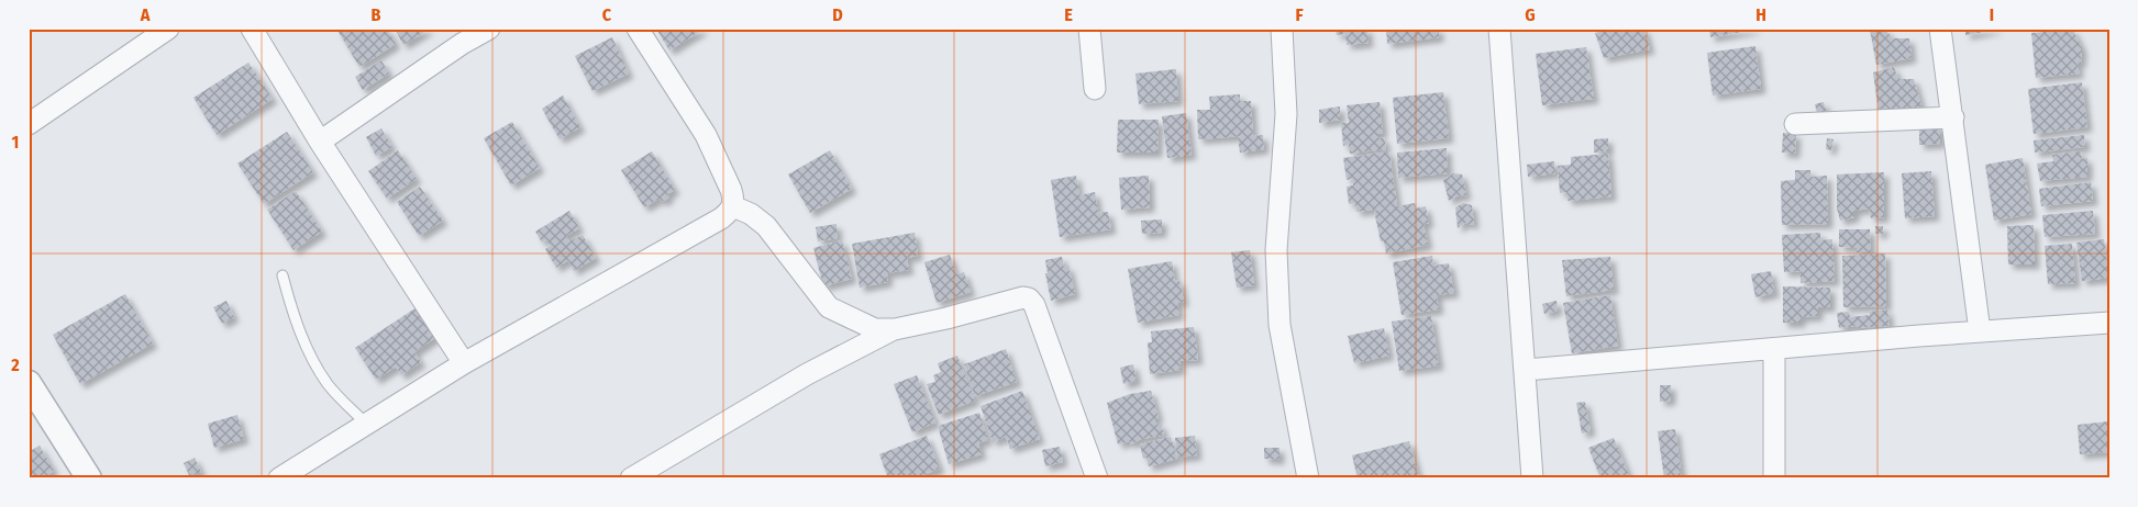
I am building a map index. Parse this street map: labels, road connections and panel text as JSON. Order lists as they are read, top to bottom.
{
  "grid": {
    "columns": [
      "A",
      "B",
      "C",
      "D",
      "E",
      "F",
      "G",
      "H",
      "I"
    ],
    "rows": ["1", "2"]
  }
}
